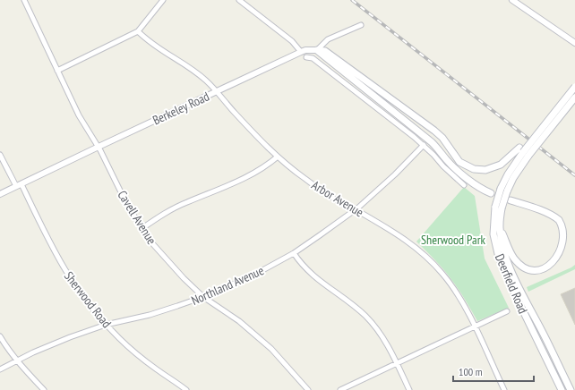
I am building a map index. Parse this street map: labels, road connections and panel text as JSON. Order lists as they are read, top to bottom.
{
  "streets": {
    "main road": ["Deerfield Road"],
    "street": [
      "Berkeley Road",
      "Arbor Avenue",
      "Cavell Avenue",
      "Northland Avenue",
      "Sherwood Road"
    ]
  },
  "crossings": [
    ["Berkeley Road", "Arbor Avenue"],
    ["Berkeley Road", "Cavell Avenue"],
    ["Berkeley Road", "Sherwood Road"],
    ["Arbor Avenue", "Northland Avenue"],
    ["Cavell Avenue", "Northland Avenue"],
    ["Northland Avenue", "Sherwood Road"]
  ],
  "parks": ["Sherwood Park"],
  "scale_bar": "100 m"
}
